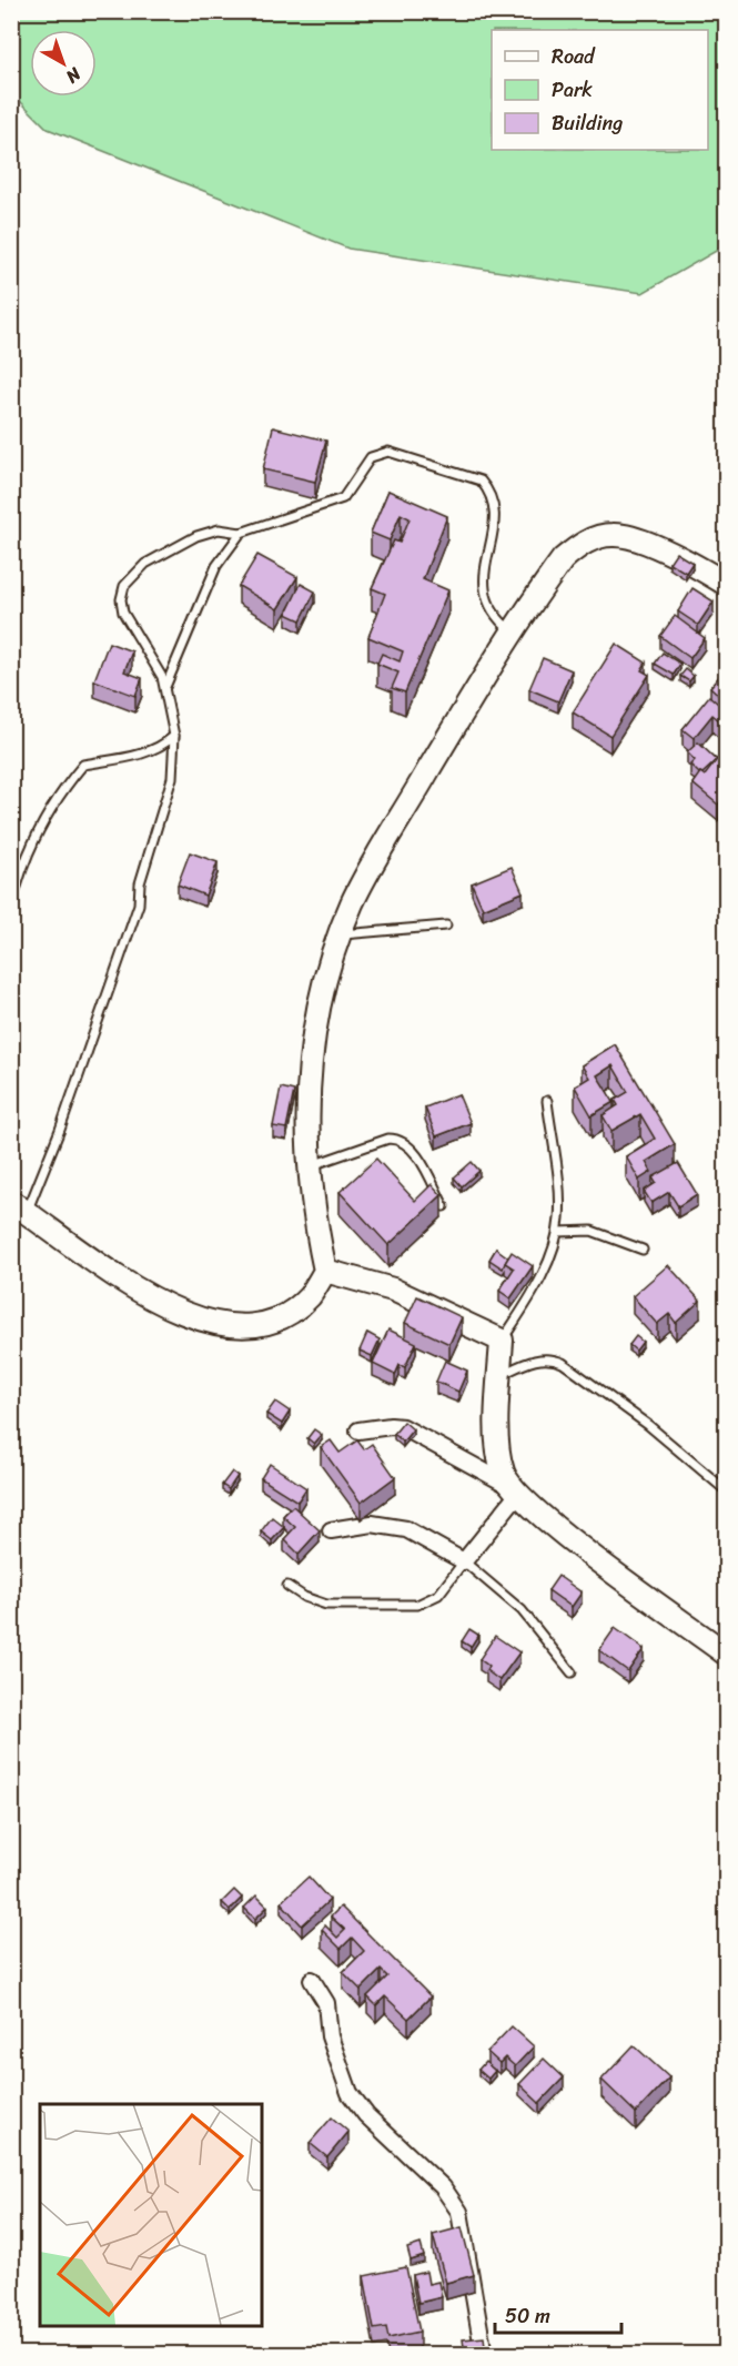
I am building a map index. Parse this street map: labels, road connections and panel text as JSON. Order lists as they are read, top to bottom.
{
  "legend": ["Road", "Park", "Building"],
  "scale_bar": "50 m",
  "north": "bottom right"
}
